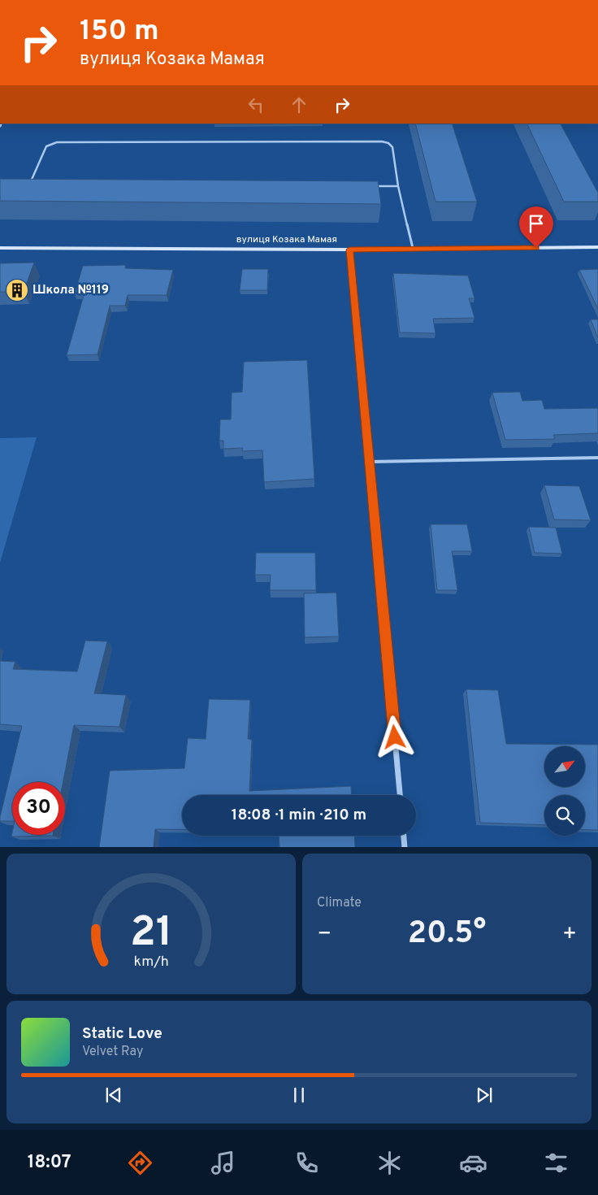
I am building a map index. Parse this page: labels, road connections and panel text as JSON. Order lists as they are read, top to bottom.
{
  "streets": {
    "street": ["вулиця Козака Мамая"]
  },
  "places": {
    "building": ["Школа №119"]
  },
  "north": "top right",
  "page": {
    "turn": ["150 m", "вулиця Козака Мамая"],
    "limit": "30",
    "trip": "18:08 · 1 min · 210 m",
    "tile": "Climate",
    "heat": ["−", "20.5°", "+"],
    "song": ["Static Love", "Velvet Ray"],
    "tabs": "18:07",
    "gauge": ["21", "km/h"]
  }
}
